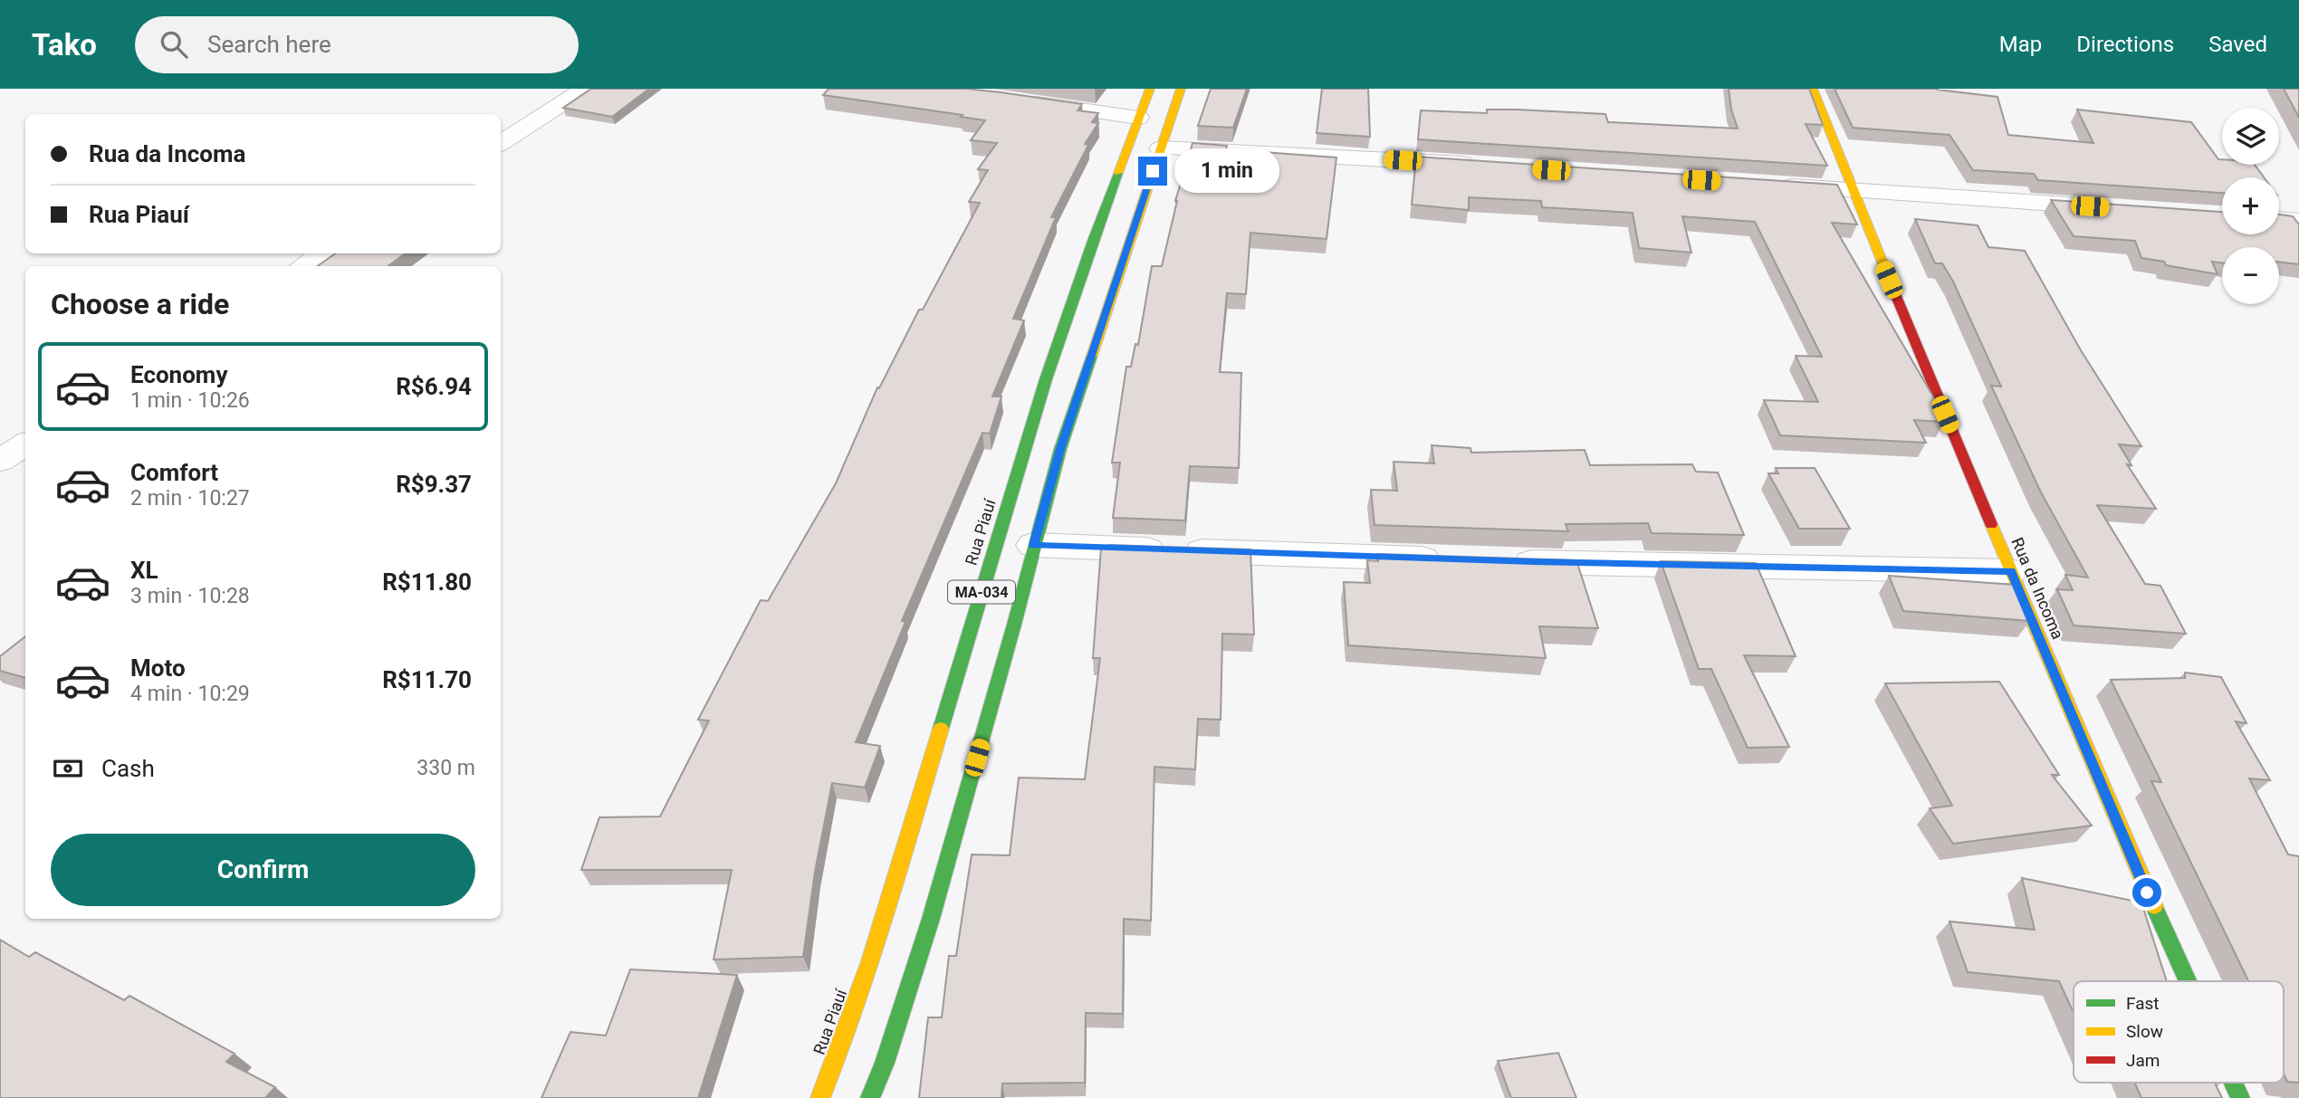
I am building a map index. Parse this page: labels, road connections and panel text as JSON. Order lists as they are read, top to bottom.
{
  "streets": {
    "main road": ["Rua Piauí", "Rua da Incoma", "MA-034"]
  },
  "legend": ["Fast", "Slow", "Jam"],
  "page": {
    "header": "Tako",
    "search": "Search here",
    "nav": ["Map", "Directions", "Saved"],
    "map_buttons": ["+", "−"],
    "banner": ["Rua da Incoma", "Rua Piauí"],
    "bubble": "1 min",
    "heading": "Choose a ride",
    "list": [
      {
        "name": "Economy",
        "note": "1 min · 10:26",
        "value": "R$6.94"
      },
      {
        "name": "Comfort",
        "note": "2 min · 10:27",
        "value": "R$9.37"
      },
      {
        "name": "XL",
        "note": "3 min · 10:28",
        "value": "R$11.80"
      },
      {
        "name": "Moto",
        "note": "4 min · 10:29",
        "value": "R$11.70"
      }
    ],
    "pay": ["Cash", "330 m"],
    "buttons": "Confirm"
  }
}
